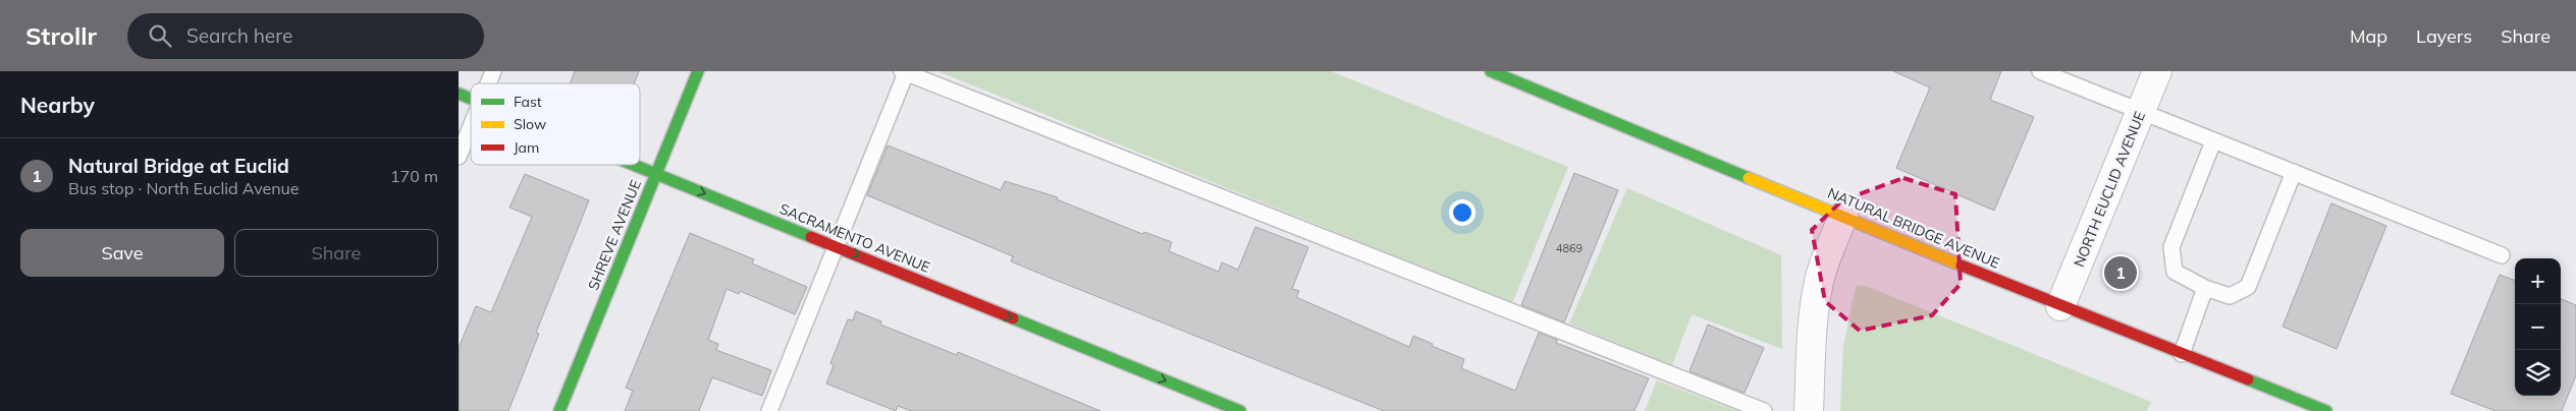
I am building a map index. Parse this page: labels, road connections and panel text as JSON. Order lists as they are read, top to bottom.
{
  "streets": {
    "street": [
      "NORTH EUCLID AVENUE",
      "NATURAL BRIDGE AVENUE",
      "SHREVE AVENUE",
      "SACRAMENTO AVENUE"
    ]
  },
  "crossings": [
    ["NORTH EUCLID AVENUE", "NATURAL BRIDGE AVENUE"],
    ["SHREVE AVENUE", "SACRAMENTO AVENUE"]
  ],
  "one_way": ["SACRAMENTO AVENUE"],
  "house_numbers": ["4869"],
  "legend": ["Fast", "Slow", "Jam"],
  "page": {
    "header": "Strollr",
    "search": "Search here",
    "nav": ["Map", "Layers", "Share"],
    "heading": "Nearby",
    "list": [
      {
        "mark": "1",
        "name": "Natural Bridge at Euclid",
        "note": "Bus stop · North Euclid Avenue",
        "value": "170 m"
      }
    ],
    "buttons": ["Save", "Share"],
    "pins": "1",
    "map_buttons": ["+", "−"]
  }
}
